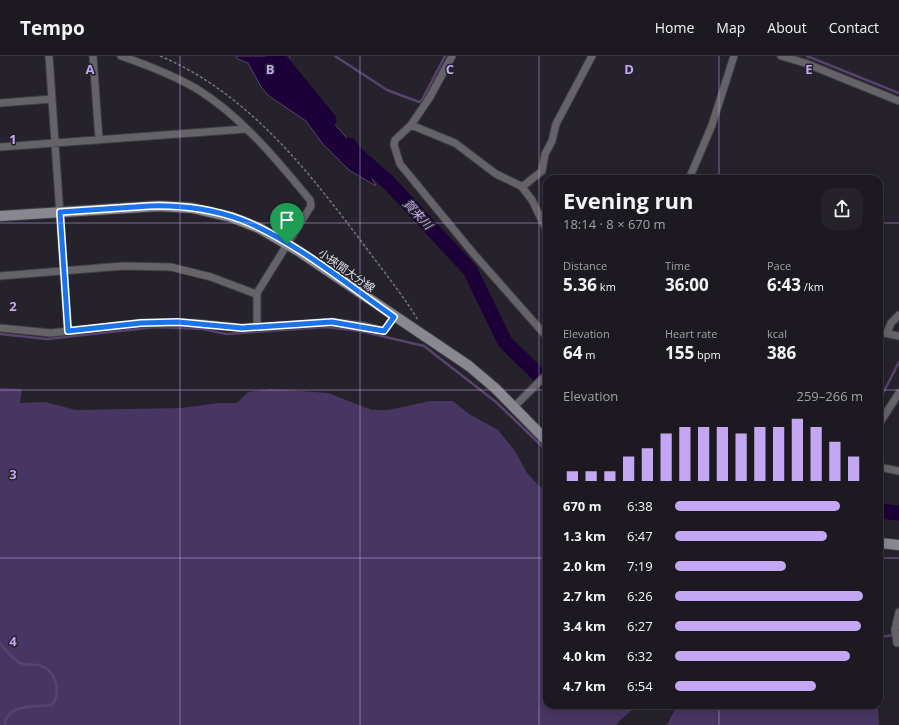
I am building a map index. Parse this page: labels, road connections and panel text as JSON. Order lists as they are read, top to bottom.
{
  "streets": {
    "main road": ["小挾間大分線"]
  },
  "water": ["賀来川"],
  "page": {
    "header": "Tempo",
    "nav": [
      "Home",
      "Map",
      "About",
      "Contact"
    ],
    "heading": ["Evening run", "18:14 · 8 × 670 m"],
    "stats": [
      ["Distance", "5.36 km"],
      ["Time", "36:00"],
      ["Pace", "6:43 /km"],
      ["Elevation", "64 m"],
      ["Heart rate", "155 bpm"],
      ["kcal", "386"]
    ],
    "chart": ["Elevation", "259–266 m"],
    "list": [
      {
        "name": "670 m",
        "note": "6:38"
      },
      {
        "name": "1.3 km",
        "note": "6:47"
      },
      {
        "name": "2.0 km",
        "note": "7:19"
      },
      {
        "name": "2.7 km",
        "note": "6:26"
      },
      {
        "name": "3.4 km",
        "note": "6:27"
      },
      {
        "name": "4.0 km",
        "note": "6:32"
      },
      {
        "name": "4.7 km",
        "note": "6:54"
      }
    ]
  },
  "grid": {
    "columns": [
      "A",
      "B",
      "C",
      "D",
      "E"
    ],
    "rows": [
      "1",
      "2",
      "3",
      "4"
    ]
  }
}
